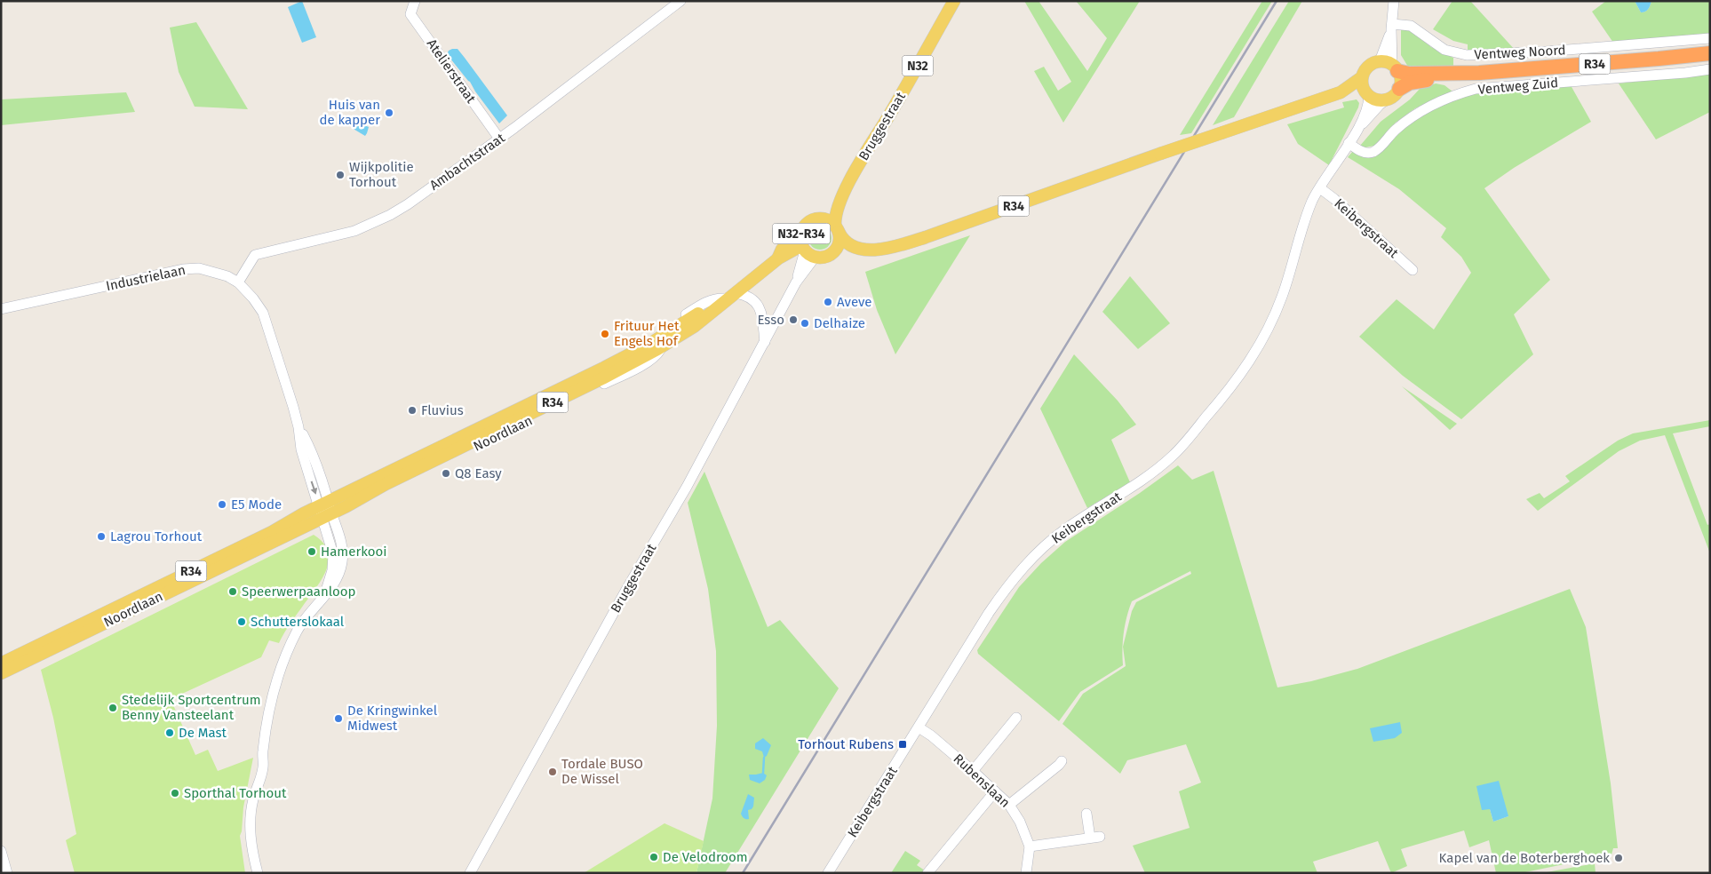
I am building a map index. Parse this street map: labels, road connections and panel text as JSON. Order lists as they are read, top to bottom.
{
  "streets": {
    "highway": ["R34"],
    "main road": [
      "N32",
      "Bruggestraat",
      "N32-R34",
      "Noordlaan"
    ],
    "street": [
      "Ventweg Noord",
      "Atelierstraat",
      "Ventweg Zuid",
      "Ambachtstraat",
      "Keibergstraat",
      "Industrielaan",
      "Rubenslaan"
    ]
  },
  "crossings": [
    ["R34", "Bruggestraat"],
    ["R34", "Keibergstraat"],
    ["R34", "N32-R34"],
    ["R34", "Noordlaan"],
    ["Atelierstraat", "Ambachtstraat"],
    ["Ventweg Zuid", "Keibergstraat"],
    ["Bruggestraat", "N32-R34"],
    ["Bruggestraat", "Noordlaan"],
    ["Ambachtstraat", "Industrielaan"],
    ["Keibergstraat", "Rubenslaan"],
    ["N32-R34", "Noordlaan"],
    ["Industrielaan", "Noordlaan"]
  ],
  "places": {
    "other": [
      "Huis van de kapper",
      "Wijkpolitie Torhout",
      "Aveve",
      "Esso",
      "Delhaize",
      "Frituur Het Engels Hof",
      "Fluvius",
      "Q8 Easy",
      "E5 Mode",
      "Lagrou Torhout",
      "Hamerkooi",
      "Speerwerpaanloop",
      "Schutterslokaal",
      "Stedelijk Sportcentrum Benny Vansteelant",
      "De Kringwinkel Midwest",
      "De Mast",
      "Tordale BUSO De Wissel",
      "Sporthal Torhout",
      "De Velodroom",
      "Kapel van de Boterberghoek"
    ],
    "transit": ["Torhout Rubens"]
  }
}
